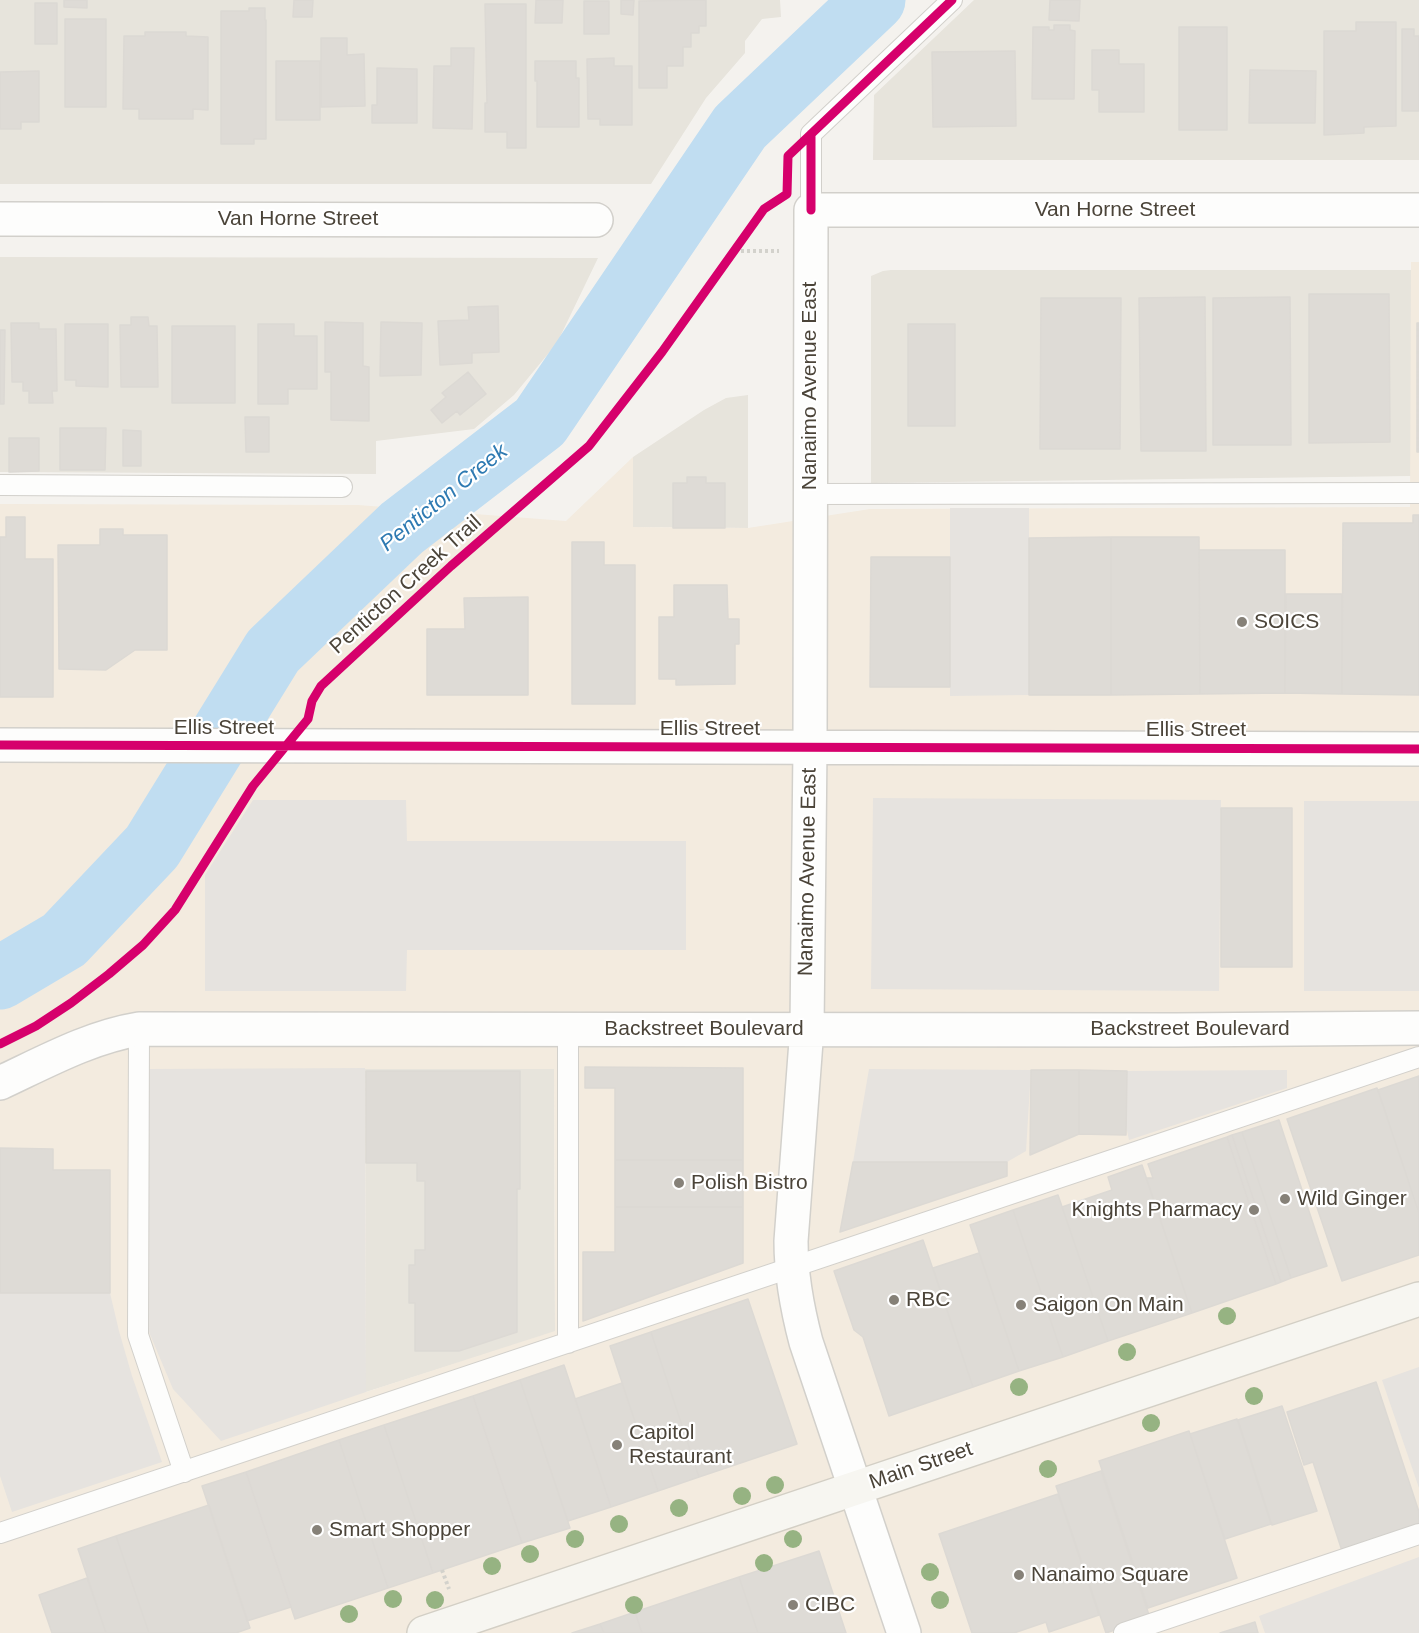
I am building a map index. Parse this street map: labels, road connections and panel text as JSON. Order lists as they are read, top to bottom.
{
  "streets": {
    "main road": ["Main Street"],
    "street": [
      "Van Horne Street",
      "Nanaimo Avenue East",
      "Ellis Street",
      "Backstreet Boulevard"
    ],
    "cycle path": ["Penticton Creek Trail"]
  },
  "crossings": [
    ["Van Horne Street", "Nanaimo Avenue East"],
    ["Nanaimo Avenue East", "Ellis Street"],
    ["Nanaimo Avenue East", "Backstreet Boulevard"],
    ["Nanaimo Avenue East", "Main Street"]
  ],
  "water": ["Penticton Creek"],
  "places": [
    "SOICS",
    "Polish Bistro",
    "Wild Ginger",
    "Knights Pharmacy",
    "RBC",
    "Saigon On Main",
    "Capitol Restaurant",
    "Smart Shopper",
    "Nanaimo Square",
    "CIBC"
  ]
}
